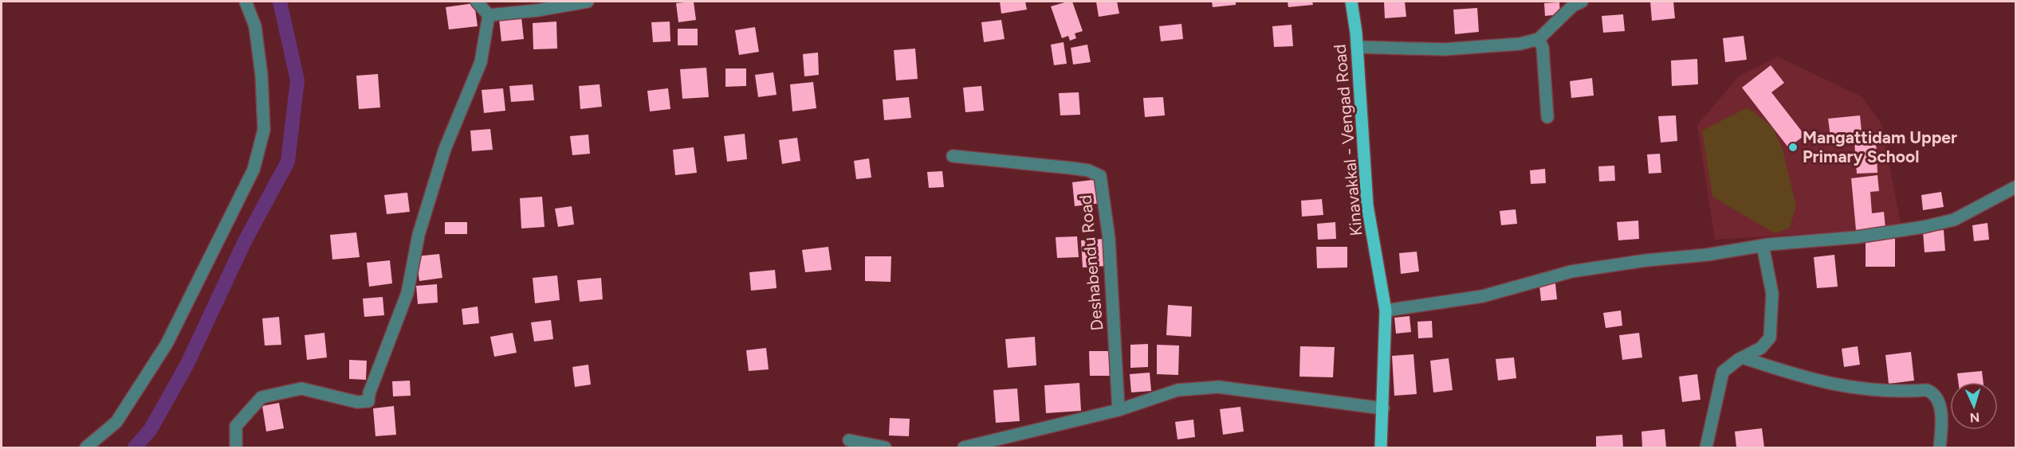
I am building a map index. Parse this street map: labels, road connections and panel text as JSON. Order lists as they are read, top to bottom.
{
  "streets": {
    "main road": ["Kinavakkal - Vengad Road"],
    "street": ["Deshabendu Road"]
  },
  "places": ["Mangattidam Upper Primary School"],
  "north": "bottom"
}
